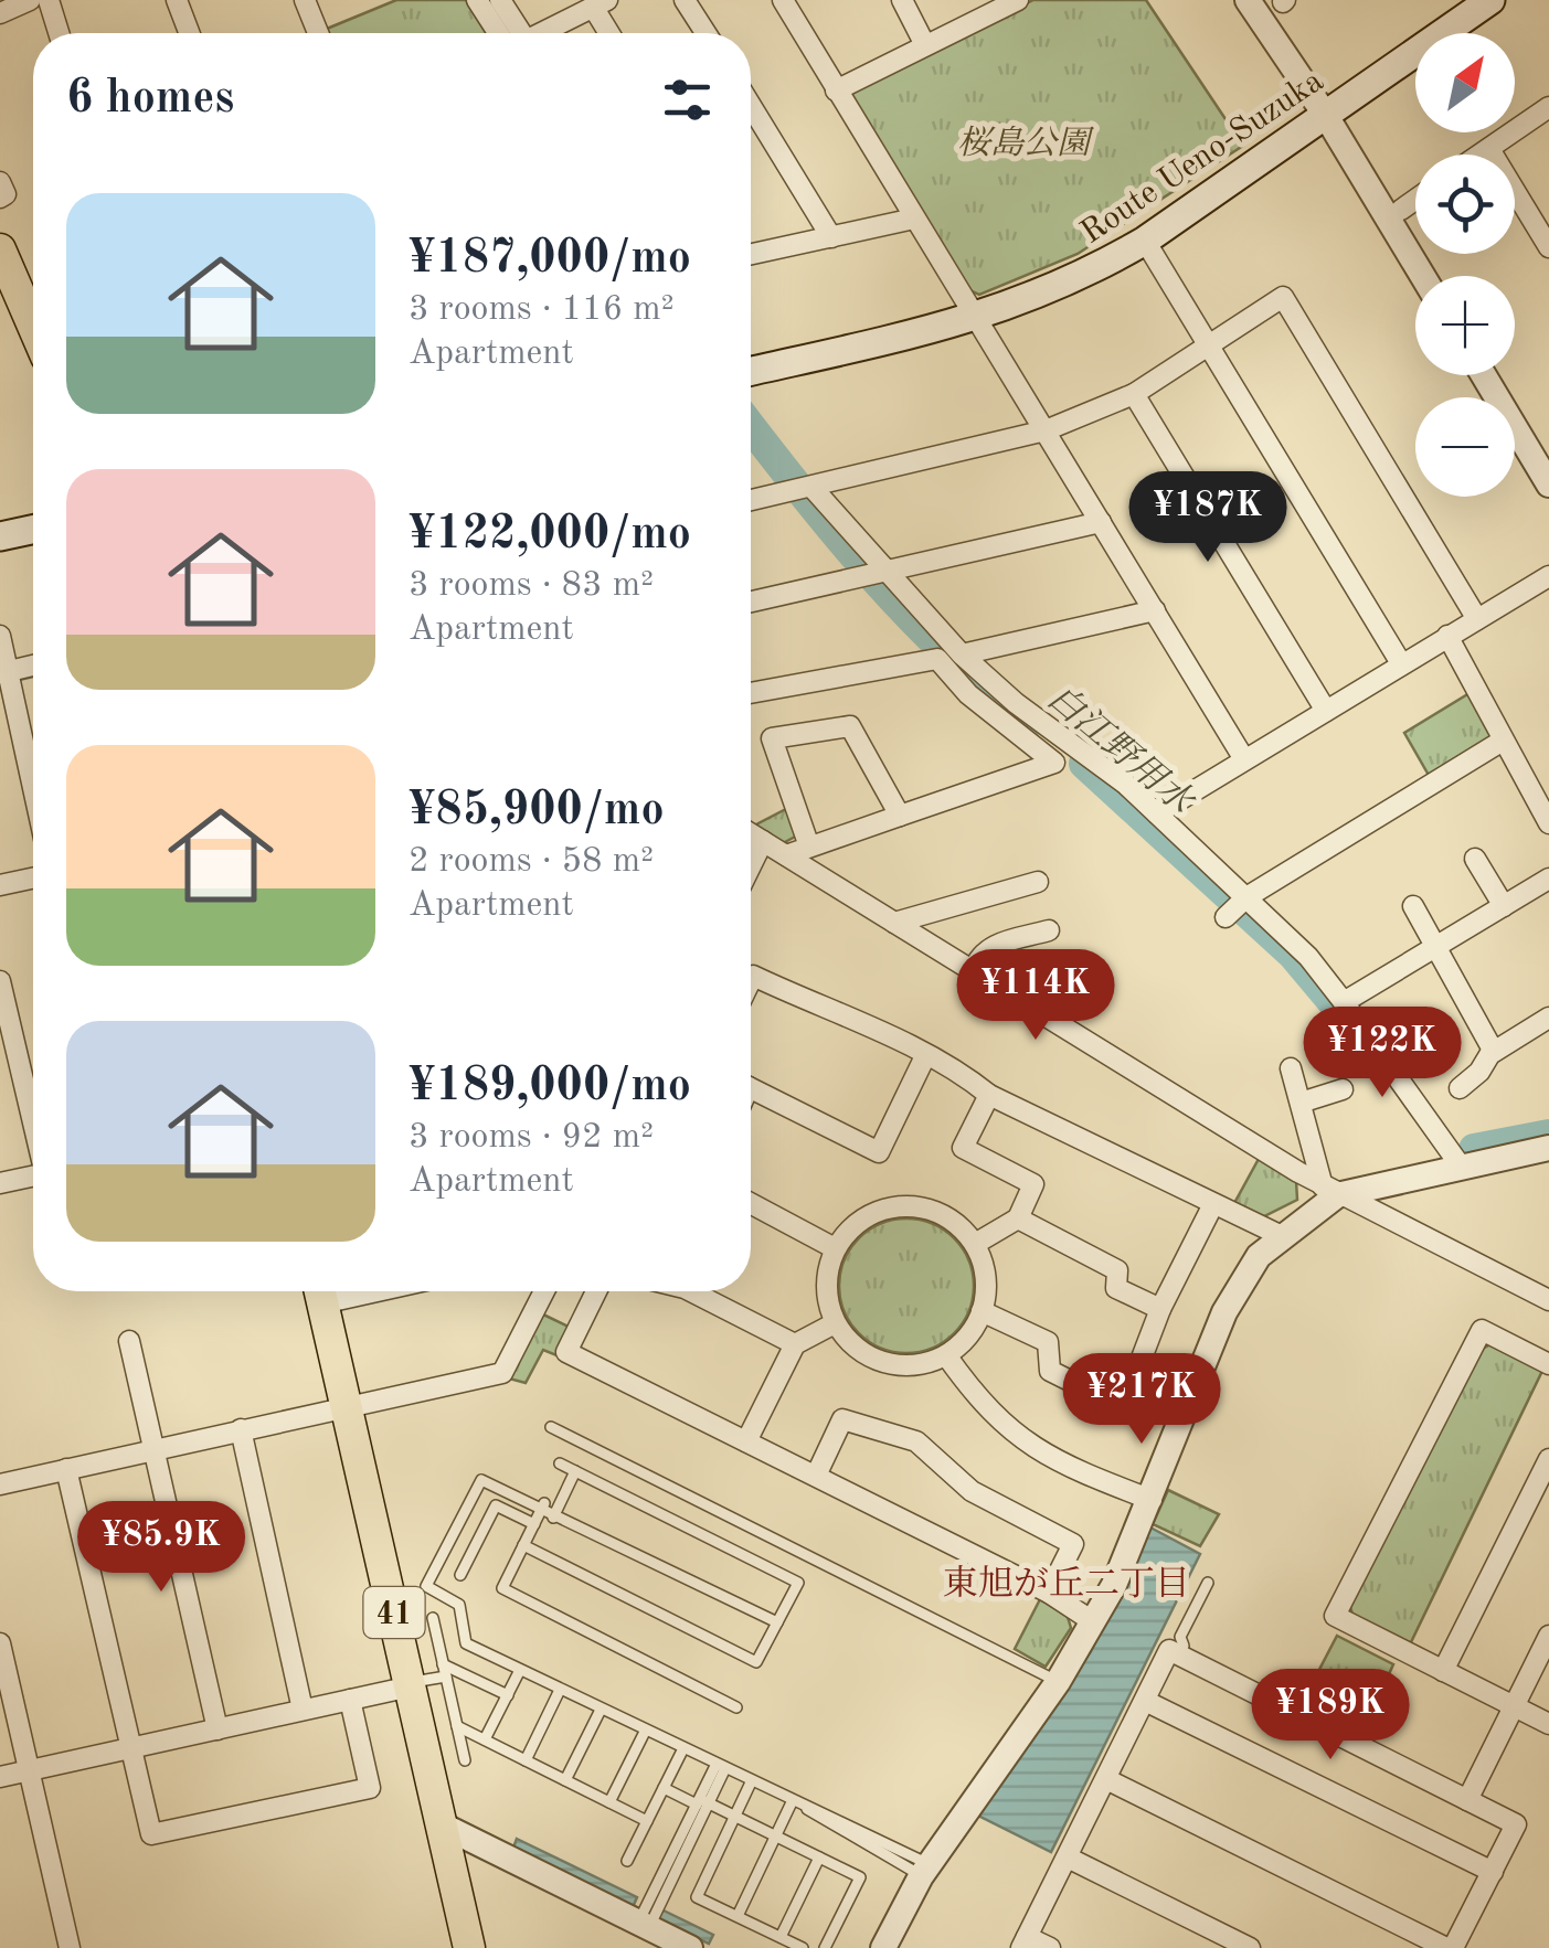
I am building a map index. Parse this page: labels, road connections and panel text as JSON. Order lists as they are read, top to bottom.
{
  "streets": {
    "main road": ["Route Ueno-Suzuka", "41"]
  },
  "districts": ["東旭が丘二丁目"],
  "water": ["白江野用水"],
  "parks": ["桜島公園"],
  "north": "top right",
  "page": {
    "map_buttons": ["+", "−"],
    "heading": "6 homes",
    "list": [
      {
        "name": "¥187,000/mo",
        "note": "3 rooms · 116 m² · Apartment"
      },
      {
        "name": "¥122,000/mo",
        "note": "3 rooms · 83 m² · Apartment"
      },
      {
        "name": "¥85,900/mo",
        "note": "2 rooms · 58 m² · Apartment"
      },
      {
        "name": "¥189,000/mo",
        "note": "3 rooms · 92 m² · Apartment"
      }
    ],
    "price": [
      "¥187K",
      "¥114K",
      "¥122K",
      "¥217K",
      "¥85.9K",
      "¥189K"
    ]
  }
}
